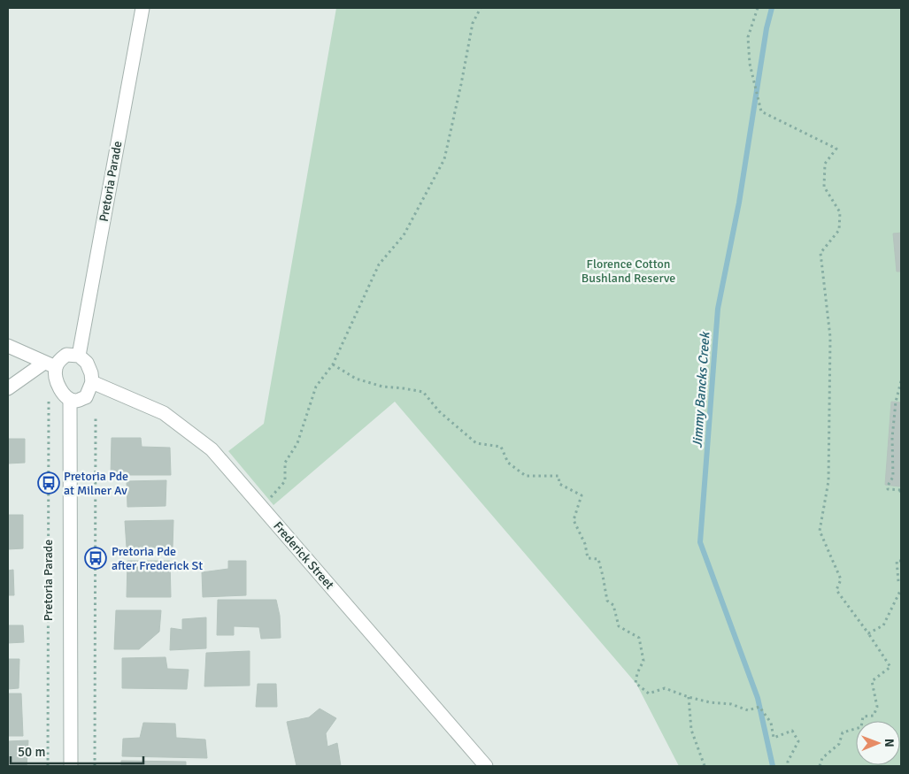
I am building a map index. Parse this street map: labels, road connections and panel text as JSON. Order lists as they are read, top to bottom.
{
  "streets": {
    "street": ["Pretoria Parade", "Frederick Street"]
  },
  "crossings": [
    ["Pretoria Parade", "Frederick Street"]
  ],
  "water": ["Jimmy Bancks Creek"],
  "parks": ["Florence Cotton Bushland Reserve"],
  "places": {
    "bus stop": ["Pretoria Pde at Milner Av", "Pretoria Pde after Frederick St"]
  },
  "scale_bar": "50 m",
  "north": "right"
}
